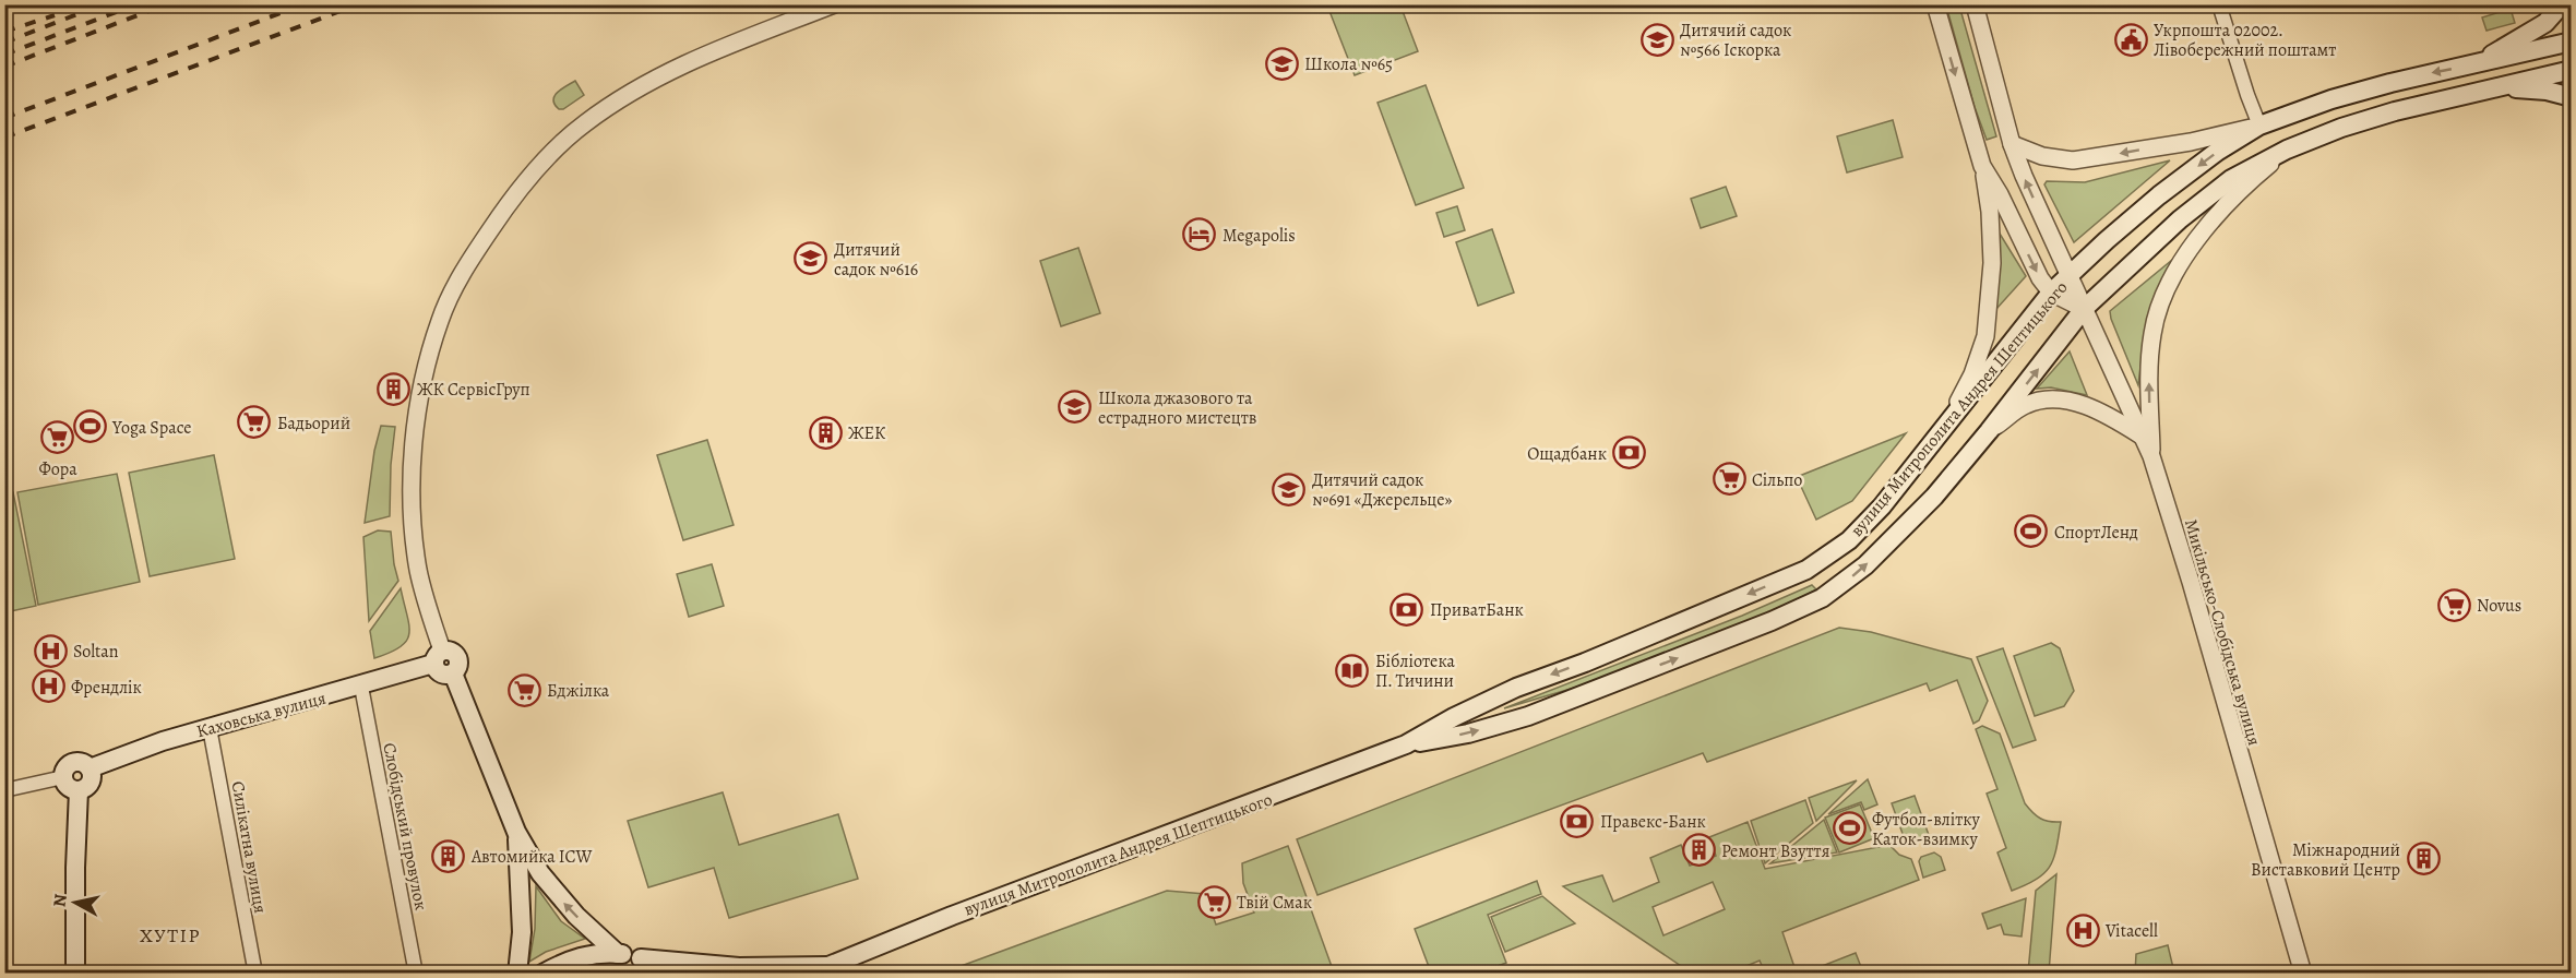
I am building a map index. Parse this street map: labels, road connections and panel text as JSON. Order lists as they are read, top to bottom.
{
  "streets": {
    "main road": ["вулиця Митрополита Андрея Шептицького", "Каховська вулиця"],
    "street": ["Микільсько-Слобідська вулиця", "Слобідський провулок", "Силікатна вулиця"]
  },
  "crossings": [
    ["вулиця Митрополита Андрея Шептицького", "Микільсько-Слобідська вулиця"],
    ["Каховська вулиця", "Слобідський провулок"],
    ["Каховська вулиця", "Силікатна вулиця"]
  ],
  "districts": ["ХУТІР"],
  "places": {
    "school or university": [
      "Дитячий садок №566 Іскорка",
      "Школа №65",
      "Дитячий садок №616",
      "Школа джазового та естрадного мистецтв",
      "Дитячий садок №691 «Джерельце»"
    ],
    "public building": ["Укрпошта 02002. Лівобережний поштамт"],
    "hotel": ["Megapolis"],
    "building": [
      "ЖК СервісГруп",
      "ЖЕК",
      "Ремонт Взуття",
      "Автомийка ICW",
      "Міжнародний Виставковий Центр"
    ],
    "supermarket": [
      "Бадьорий",
      "Фора",
      "Сільпо",
      "Novus",
      "Бджілка",
      "Твій Смак"
    ],
    "sports": ["Yoga Space", "СпортЛенд", "Футбол-влітку Каток-взимку"],
    "bank": ["Ощадбанк", "ПриватБанк", "Правекс-Банк"],
    "hospital": ["Soltan", "Френдлік", "Vitacell"],
    "library": ["Бібліотека П. Тичини"]
  },
  "north": "left"
}
